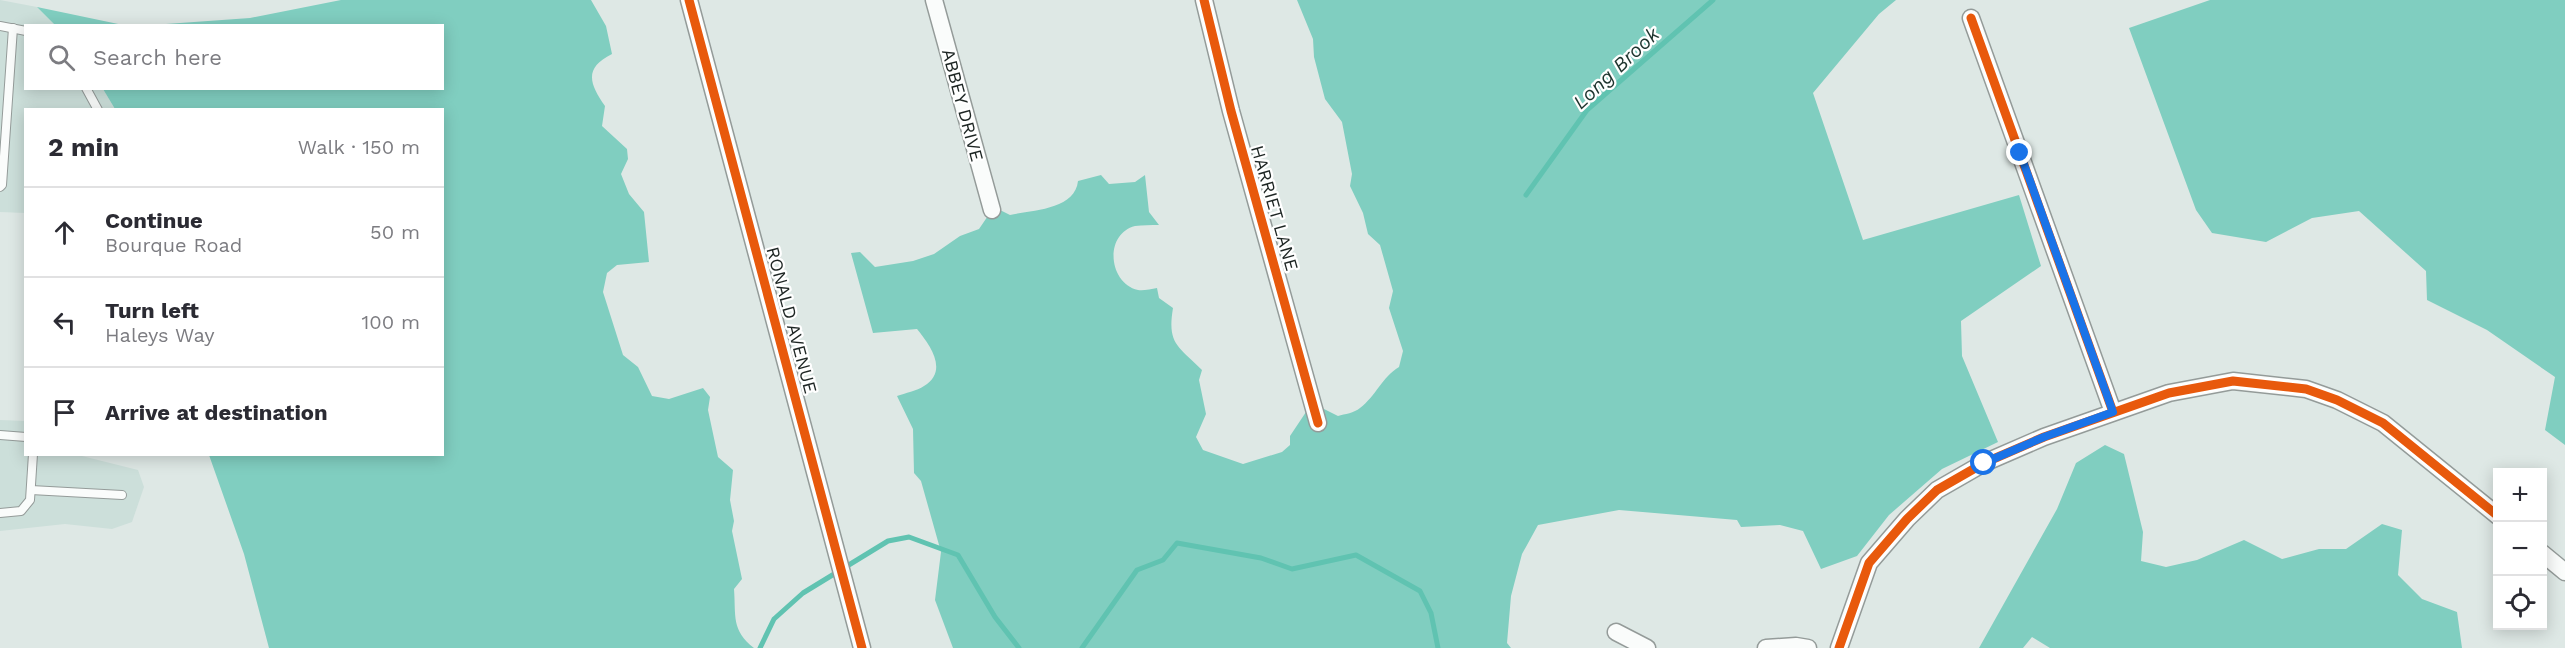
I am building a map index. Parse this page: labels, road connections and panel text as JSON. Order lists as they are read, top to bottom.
{
  "streets": {
    "street": ["ABBEY DRIVE", "HARRIET LANE", "RONALD AVENUE"]
  },
  "water": ["Long Brook"],
  "page": {
    "search": "Search here",
    "heading": ["2 min", "Walk · 150 m"],
    "list": [
      ["Continue", "Bourque Road", "50 m"],
      ["Turn left", "Haleys Way", "100 m"],
      "Arrive at destination"
    ],
    "map_buttons": ["+", "−"]
  }
}
